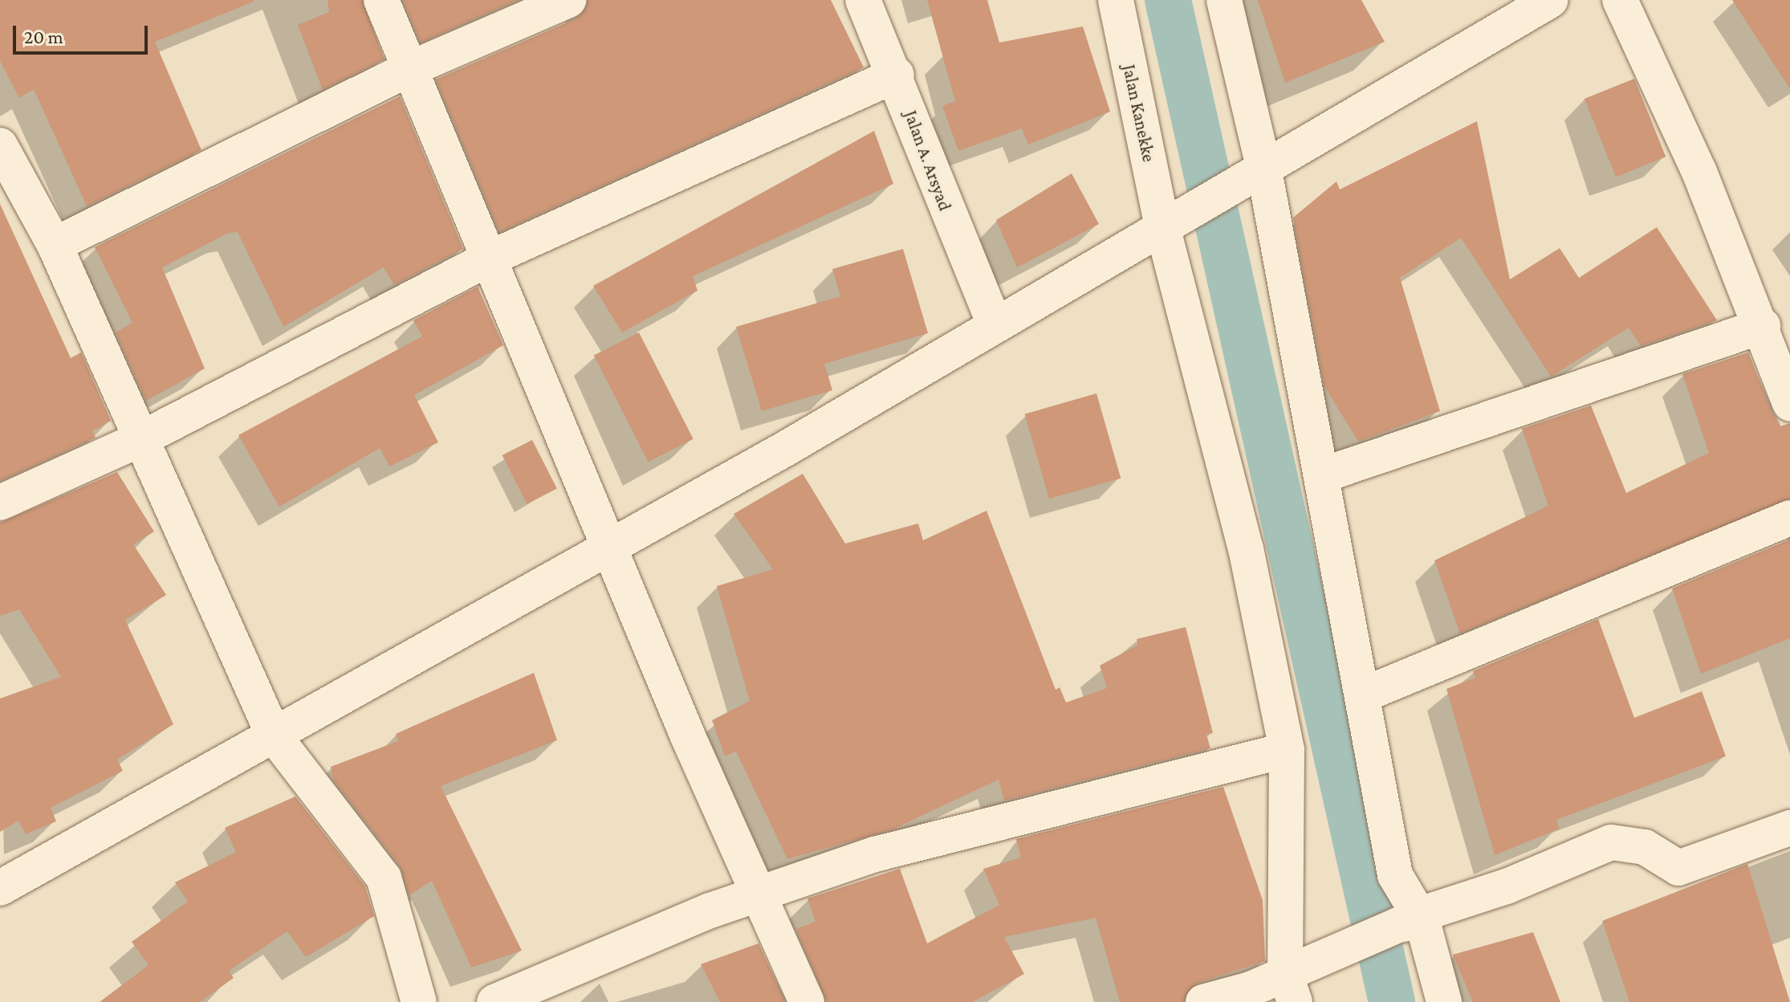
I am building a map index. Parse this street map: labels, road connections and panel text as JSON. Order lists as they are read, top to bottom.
{
  "streets": {
    "street": ["Jalan Kanekke", "Jalan A. Arsyad"]
  },
  "scale_bar": "20 m"
}
